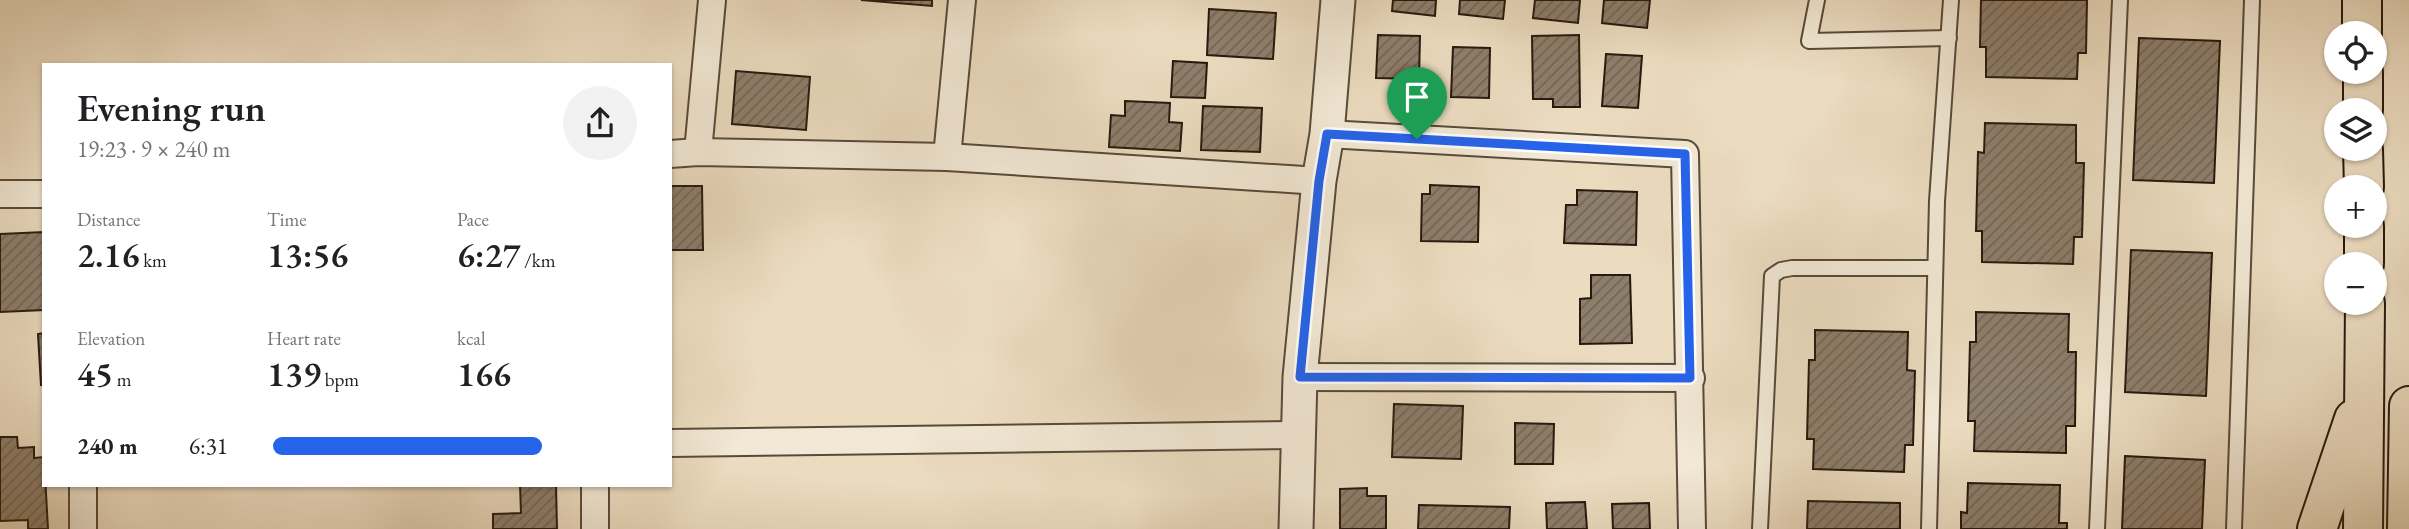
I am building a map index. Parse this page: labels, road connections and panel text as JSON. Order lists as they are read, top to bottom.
{
  "page": {
    "map_buttons": ["+", "−"],
    "heading": ["Evening run", "19:23 · 9 × 240 m"],
    "stats": [
      ["Distance", "2.16 km"],
      ["Time", "13:56"],
      ["Pace", "6:27 /km"],
      ["Elevation", "45 m"],
      ["Heart rate", "139 bpm"],
      ["kcal", "166"]
    ],
    "list": [
      {
        "name": "240 m",
        "note": "6:31"
      }
    ]
  }
}
